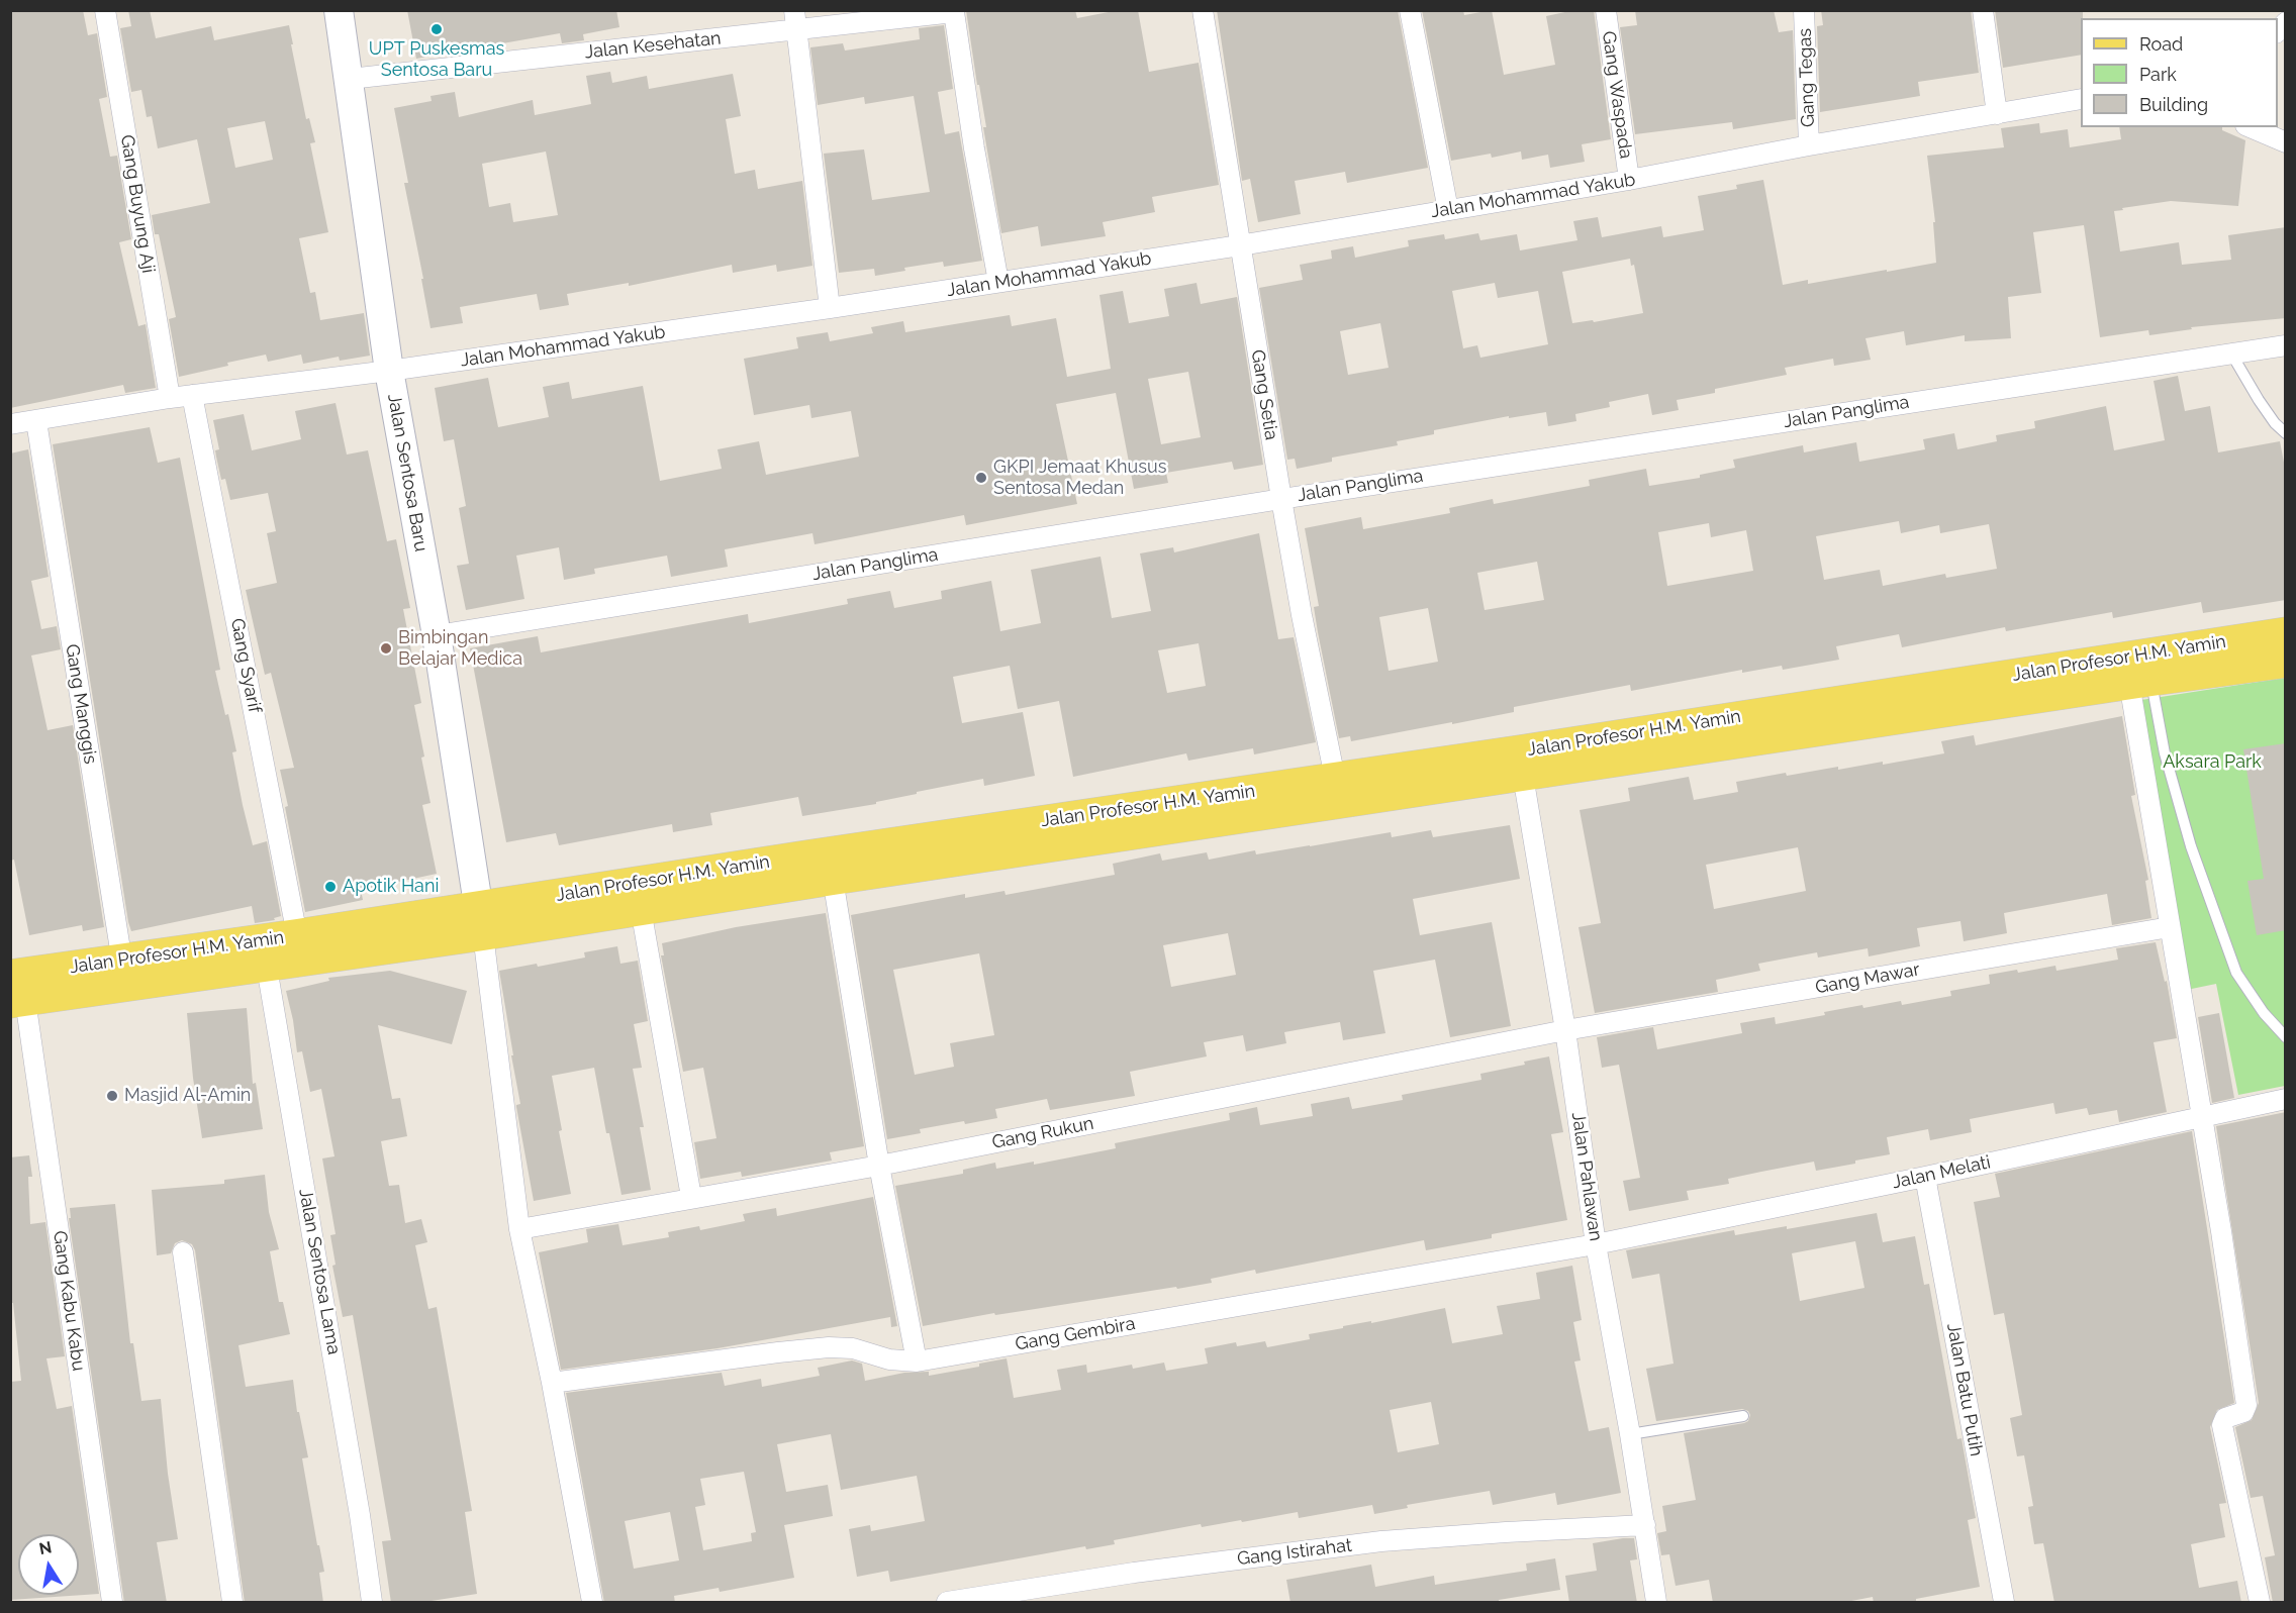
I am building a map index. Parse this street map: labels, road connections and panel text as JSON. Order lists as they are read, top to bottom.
{
  "streets": {
    "main road": ["Jalan Profesor H.M. Yamin"],
    "street": [
      "Jalan Kesehatan",
      "Gang Tegas",
      "Gang Waspada",
      "Jalan Mohammad Yakub",
      "Gang Buyung Aji",
      "Gang Setia",
      "Jalan Panglima",
      "Jalan Sentosa Baru",
      "Gang Syarif",
      "Gang Manggis",
      "Gang Mawar",
      "Gang Rukun",
      "Jalan Melati",
      "Jalan Pahlawan",
      "Jalan Sentosa Lama",
      "Gang Kabu Kabu",
      "Gang Gembira",
      "Jalan Batu Putih",
      "Gang Istirahat"
    ]
  },
  "crossings": [
    ["Jalan Kesehatan", "Jalan Sentosa Baru"],
    ["Gang Tegas", "Jalan Mohammad Yakub"],
    ["Gang Waspada", "Jalan Mohammad Yakub"],
    ["Jalan Mohammad Yakub", "Gang Buyung Aji"],
    ["Jalan Mohammad Yakub", "Gang Setia"],
    ["Jalan Mohammad Yakub", "Jalan Sentosa Baru"],
    ["Jalan Mohammad Yakub", "Gang Syarif"],
    ["Jalan Mohammad Yakub", "Gang Manggis"],
    ["Gang Setia", "Jalan Panglima"],
    ["Gang Setia", "Jalan Profesor H.M. Yamin"],
    ["Jalan Panglima", "Jalan Sentosa Baru"],
    ["Jalan Sentosa Baru", "Jalan Profesor H.M. Yamin"],
    ["Jalan Profesor H.M. Yamin", "Gang Syarif"],
    ["Jalan Profesor H.M. Yamin", "Gang Manggis"],
    ["Jalan Profesor H.M. Yamin", "Jalan Pahlawan"],
    ["Jalan Profesor H.M. Yamin", "Jalan Sentosa Lama"],
    ["Jalan Profesor H.M. Yamin", "Gang Kabu Kabu"],
    ["Gang Mawar", "Gang Rukun"],
    ["Gang Mawar", "Jalan Pahlawan"],
    ["Gang Rukun", "Jalan Pahlawan"],
    ["Jalan Melati", "Jalan Pahlawan"],
    ["Jalan Melati", "Gang Gembira"],
    ["Jalan Melati", "Jalan Batu Putih"],
    ["Jalan Pahlawan", "Gang Gembira"],
    ["Jalan Pahlawan", "Gang Istirahat"]
  ],
  "parks": ["Aksara Park"],
  "places": [
    "UPT Puskesmas Sentosa Baru",
    "GKPI Jemaat Khusus Sentosa Medan",
    "Bimbingan Belajar Medica",
    "Apotik Hani",
    "Masjid Al-Amin"
  ],
  "legend": ["Road", "Park", "Building"],
  "north": "top"
}
